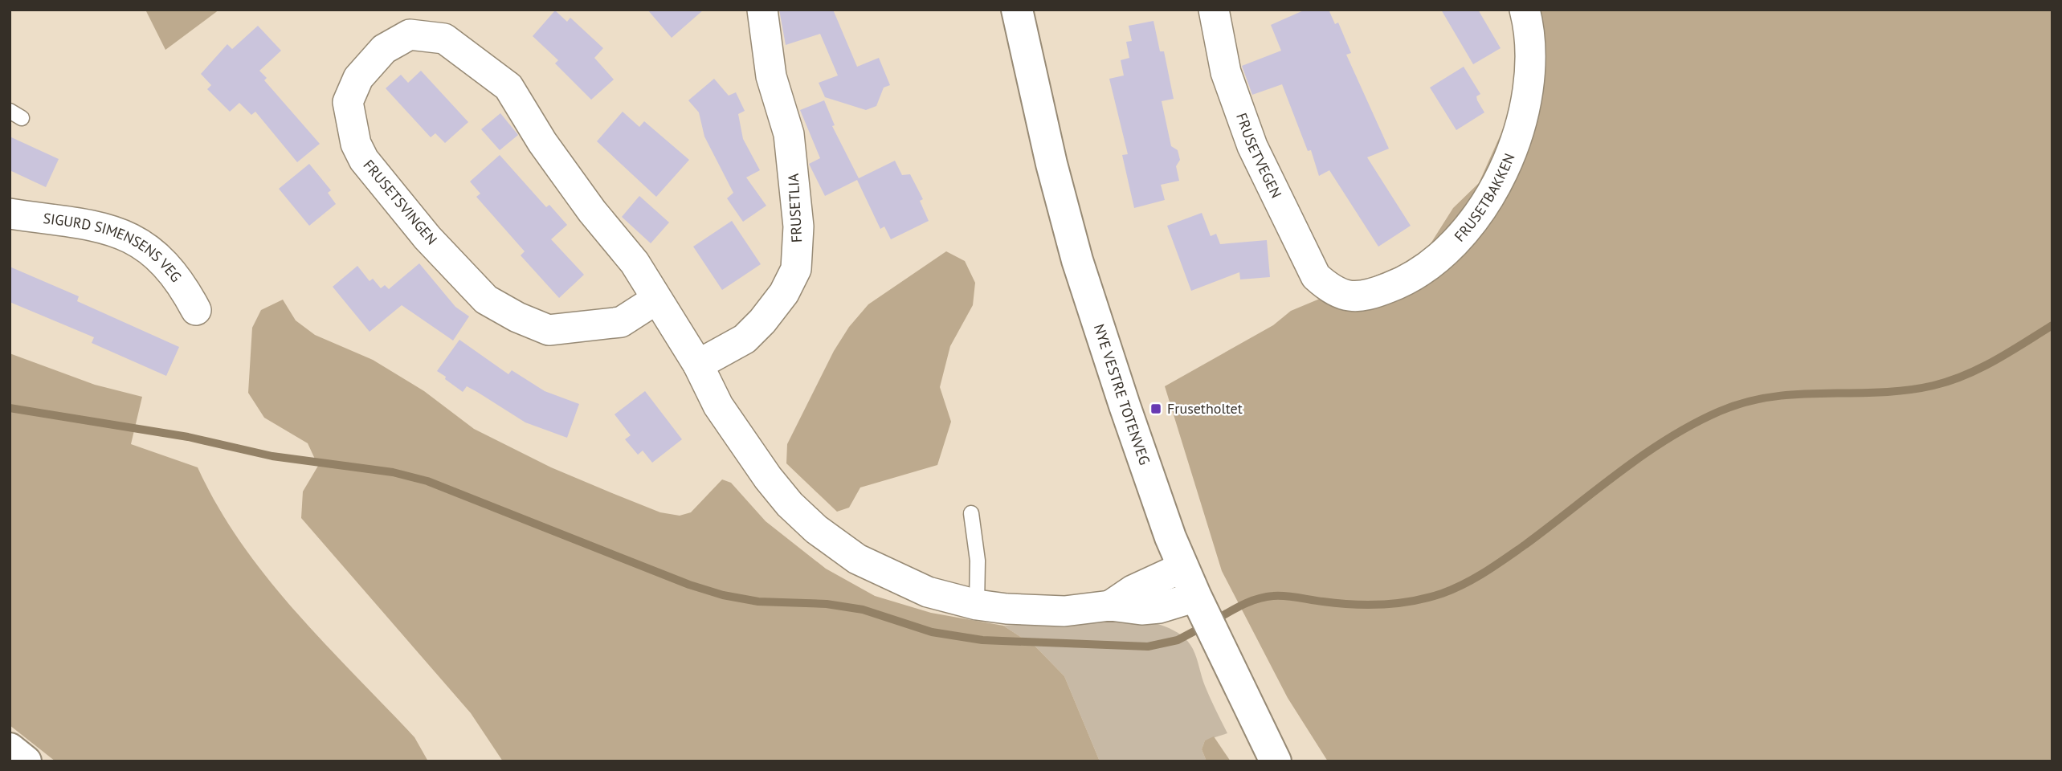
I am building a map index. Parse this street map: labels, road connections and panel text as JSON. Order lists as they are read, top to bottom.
{
  "streets": {
    "main road": ["NYE VESTRE TOTENVEG"],
    "street": [
      "FRUSETVEGEN",
      "FRUSETBAKKEN",
      "FRUSETSVINGEN",
      "FRUSETLIA",
      "SIGURD SIMENSENS VEG"
    ]
  },
  "crossings": [
    ["FRUSETVEGEN", "FRUSETBAKKEN"],
    ["FRUSETSVINGEN", "FRUSETLIA"]
  ],
  "places": {
    "transit": ["Frusetholtet"]
  }
}
